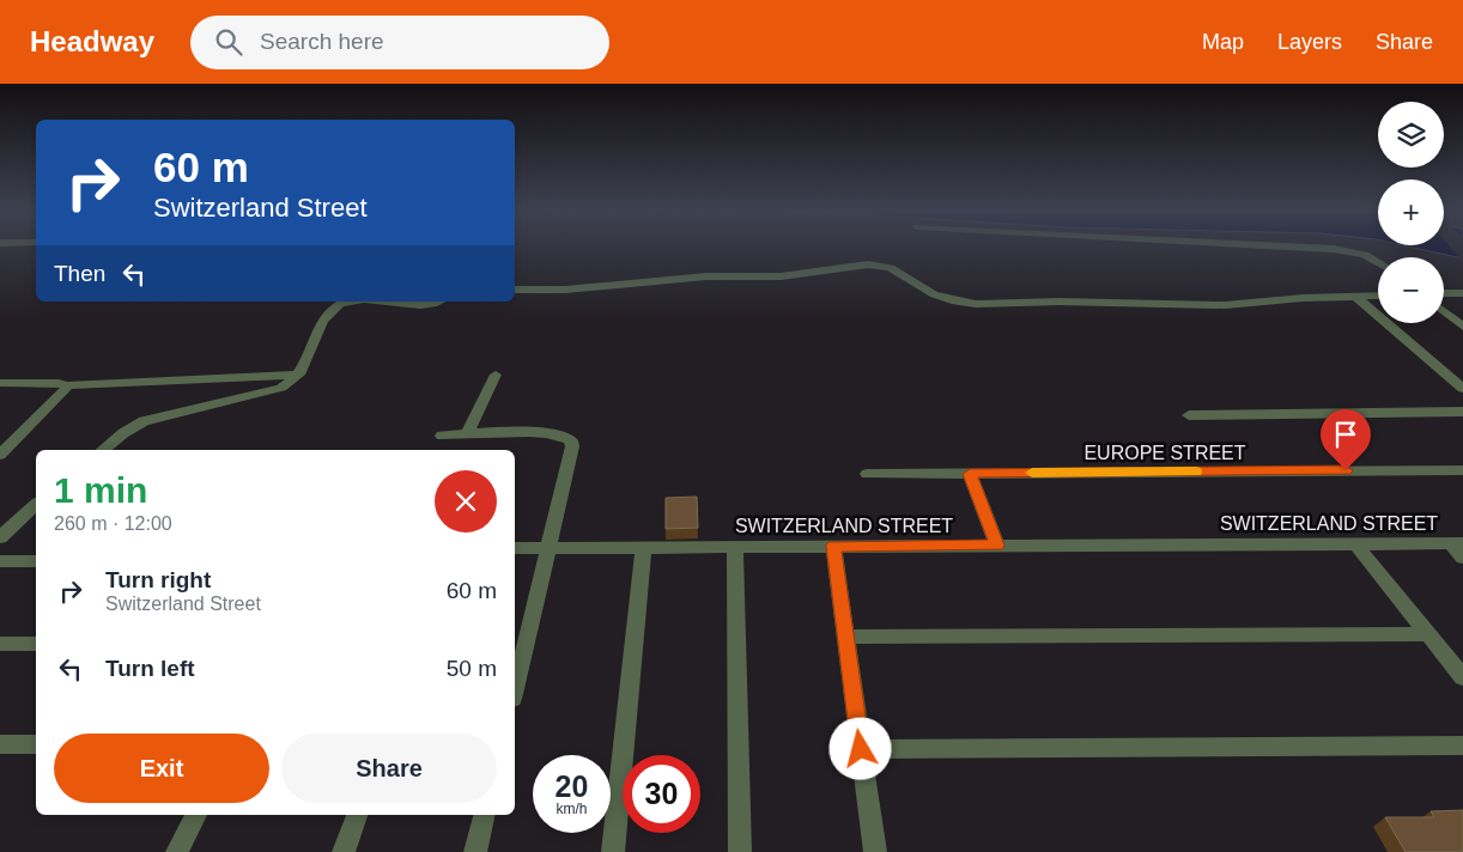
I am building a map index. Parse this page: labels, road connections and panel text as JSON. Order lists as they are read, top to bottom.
{
  "streets": {
    "street": ["EUROPE STREET", "SWITZERLAND STREET"]
  },
  "page": {
    "header": "Headway",
    "search": "Search here",
    "nav": ["Map", "Layers", "Share"],
    "map_buttons": ["+", "−"],
    "turn": ["60 m", "Switzerland Street"],
    "then": "Then",
    "heading": ["1 min", "260 m · 12:00"],
    "list": [
      {
        "name": "Turn right",
        "note": "Switzerland Street",
        "value": "60 m"
      },
      {
        "name": "Turn left",
        "value": "50 m"
      }
    ],
    "buttons": ["Exit", "Share"],
    "speed": "20 km/h",
    "limit": "30"
  }
}
